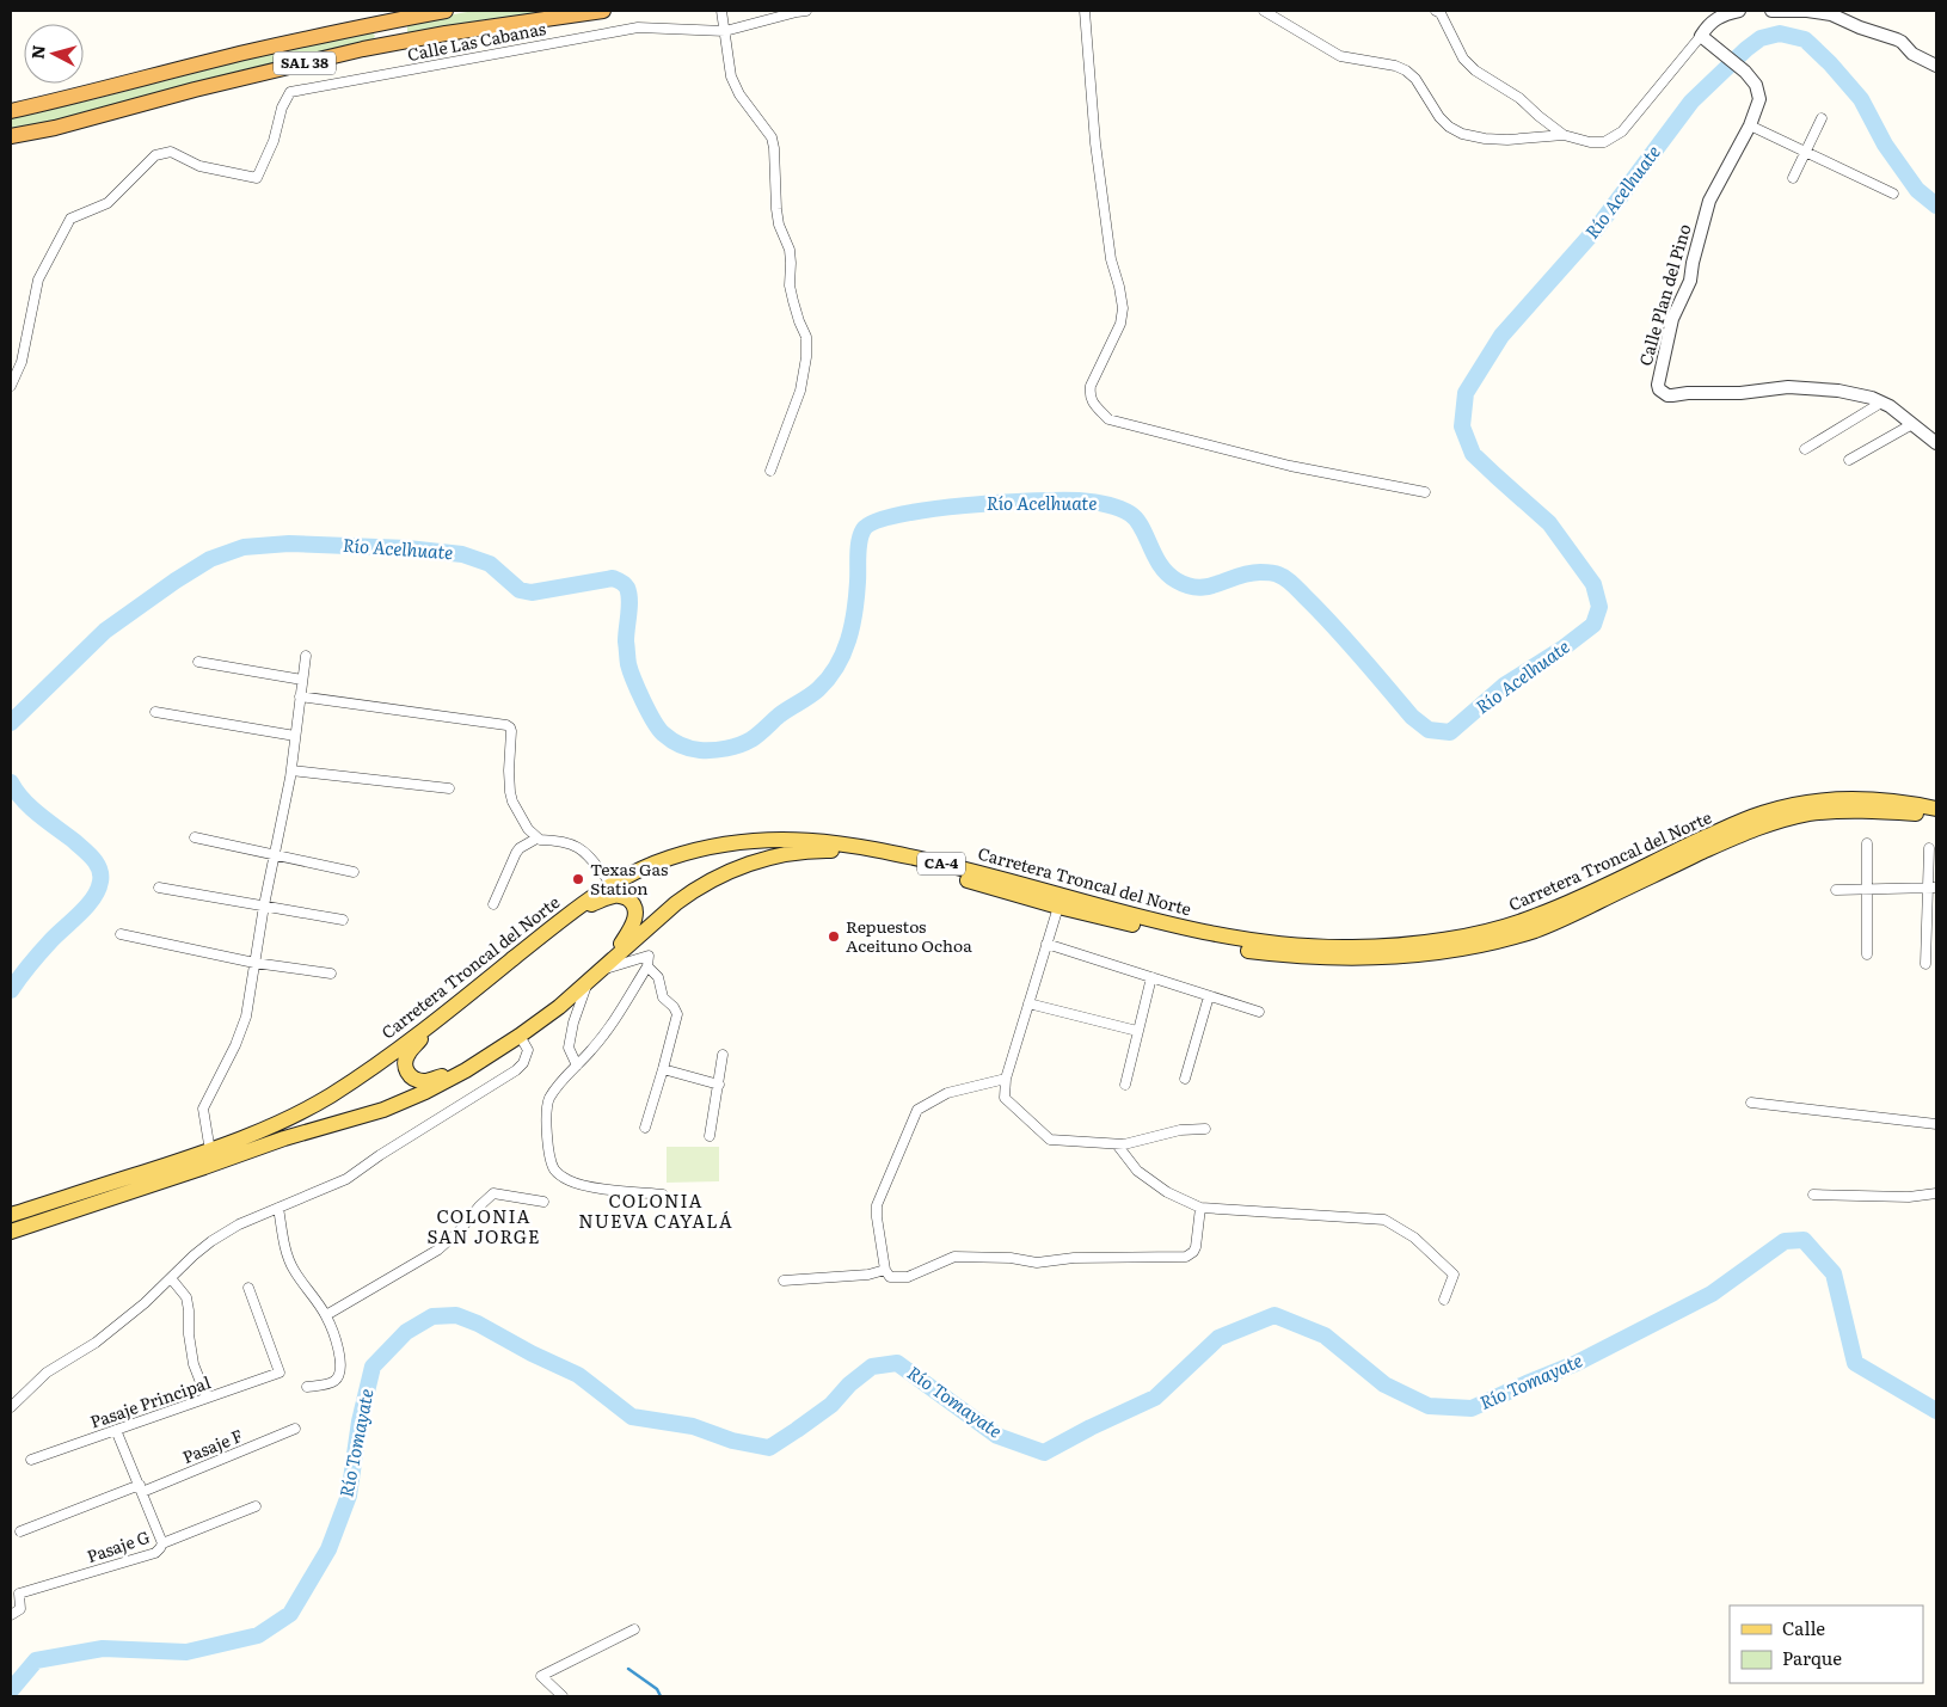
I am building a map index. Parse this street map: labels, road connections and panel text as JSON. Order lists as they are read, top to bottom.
{
  "streets": {
    "highway": ["SAL 38"],
    "main road": ["Carretera Troncal del Norte", "CA-4"],
    "street": [
      "Calle Las Cabanas",
      "Calle Plan del Pino",
      "Pasaje Principal",
      "Pasaje F",
      "Pasaje G"
    ]
  },
  "districts": ["COLONIA NUEVA CAYALÁ", "COLONIA SAN JORGE"],
  "water": ["Río Acelhuate", "Río Tomayate"],
  "places": ["Texas Gas Station", "Repuestos Aceituno Ochoa"],
  "legend": ["Calle", "Parque"],
  "north": "left"
}
